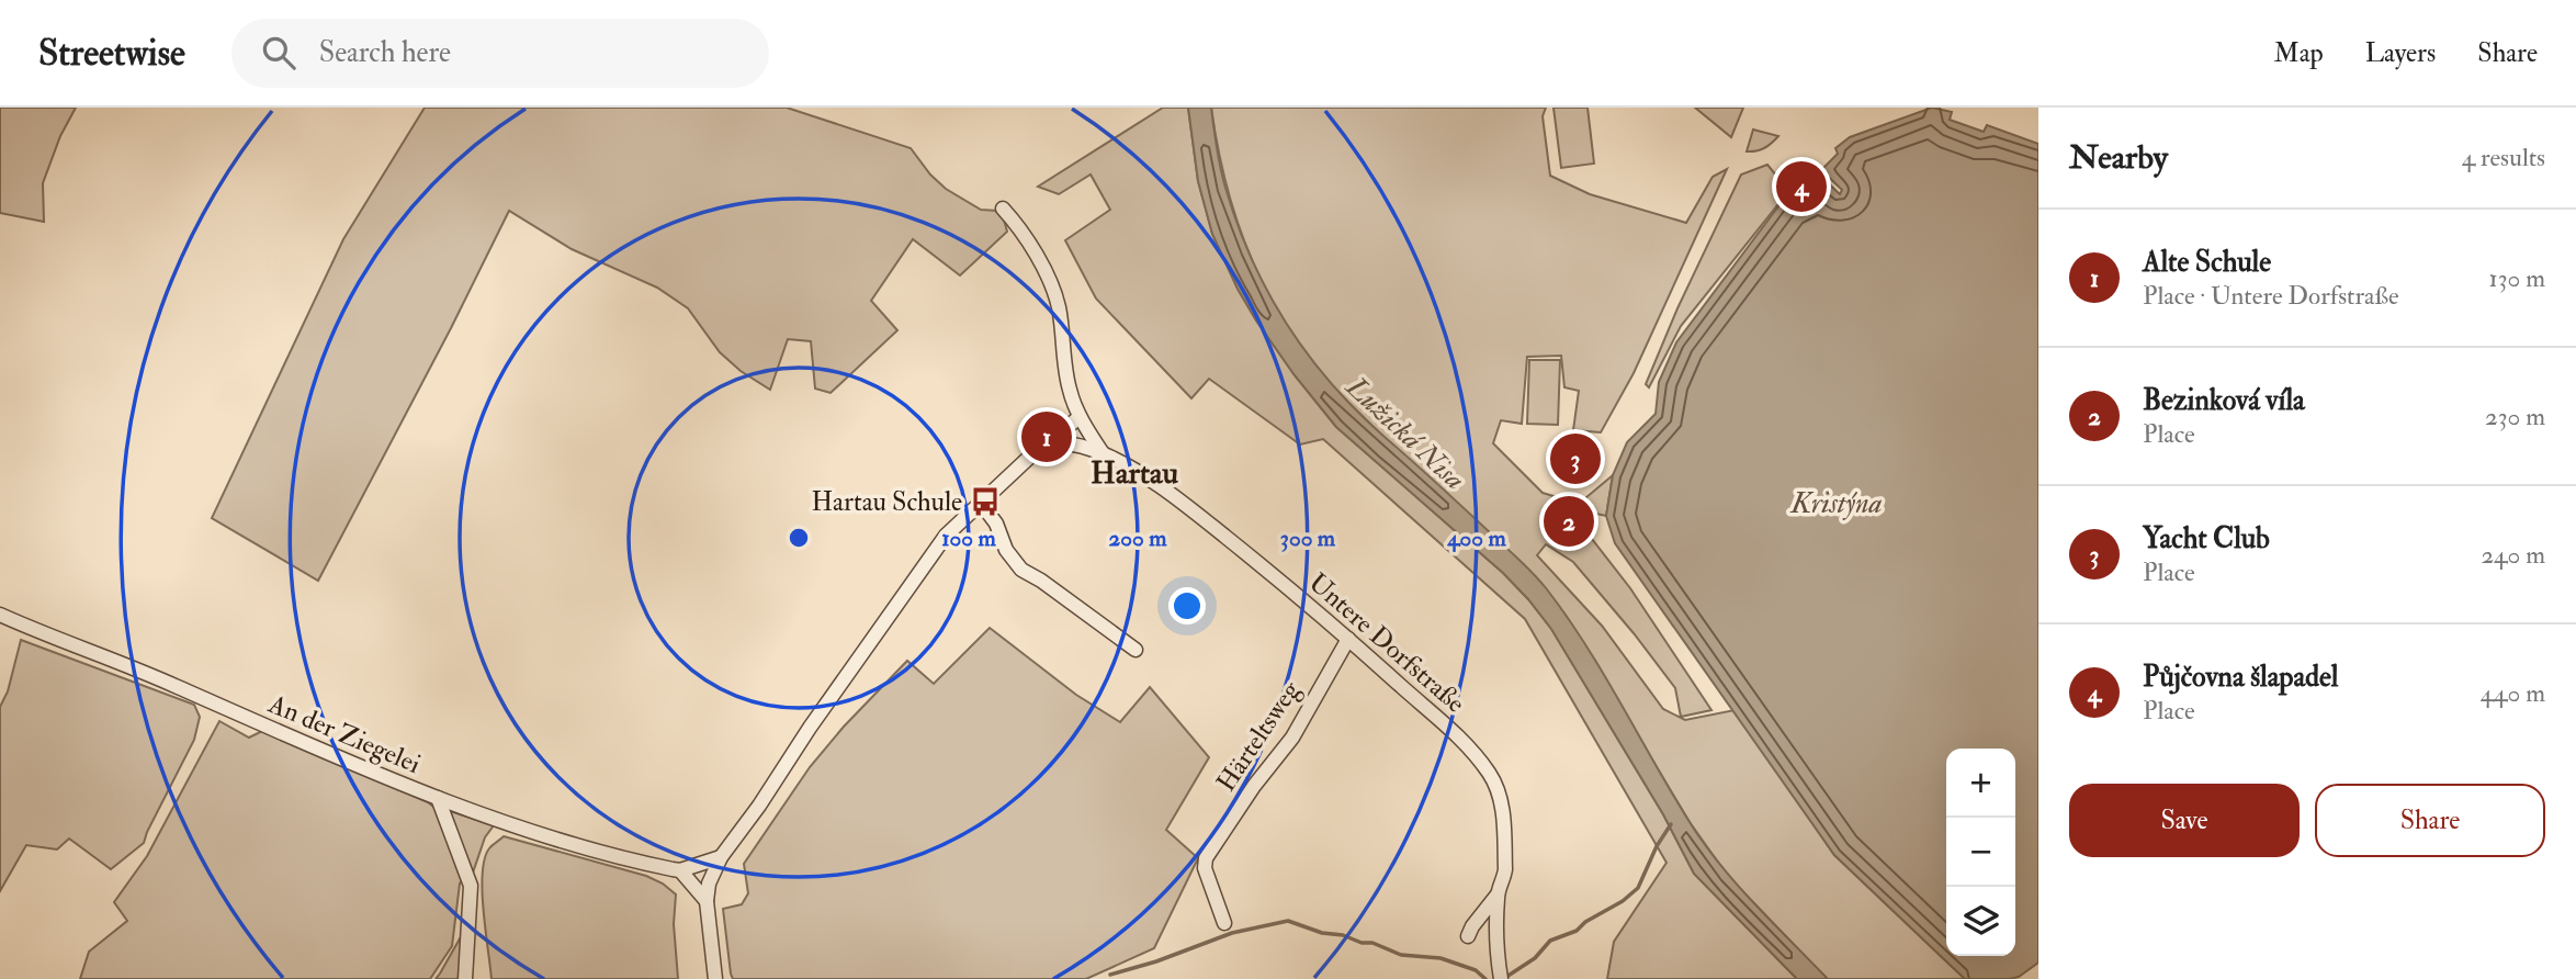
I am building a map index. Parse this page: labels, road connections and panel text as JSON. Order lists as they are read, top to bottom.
{
  "streets": {
    "street": ["Untere Dorfstraße", "An der Ziegelei", "Härteltsweg"]
  },
  "crossings": [
    ["Untere Dorfstraße", "Härteltsweg"]
  ],
  "districts": ["Hartau"],
  "water": ["Lužická Nisa", "Kristýna"],
  "places": {
    "bus stop": ["Hartau Schule"]
  },
  "page": {
    "header": "Streetwise",
    "search": "Search here",
    "nav": ["Map", "Layers", "Share"],
    "heading": ["Nearby", "4 results"],
    "pins": [
      "4",
      "1",
      "3",
      "2"
    ],
    "list": [
      {
        "mark": "1",
        "name": "Alte Schule",
        "note": "Place · Untere Dorfstraße",
        "value": "130 m"
      },
      {
        "mark": "2",
        "name": "Bezinková víla",
        "note": "Place",
        "value": "230 m"
      },
      {
        "mark": "3",
        "name": "Yacht Club",
        "note": "Place",
        "value": "240 m"
      },
      {
        "mark": "4",
        "name": "Půjčovna šlapadel",
        "note": "Place",
        "value": "440 m"
      }
    ],
    "map_buttons": ["+", "−"],
    "buttons": ["Save", "Share"]
  },
  "rings": [
    "100 m",
    "200 m",
    "300 m",
    "400 m"
  ]
}
